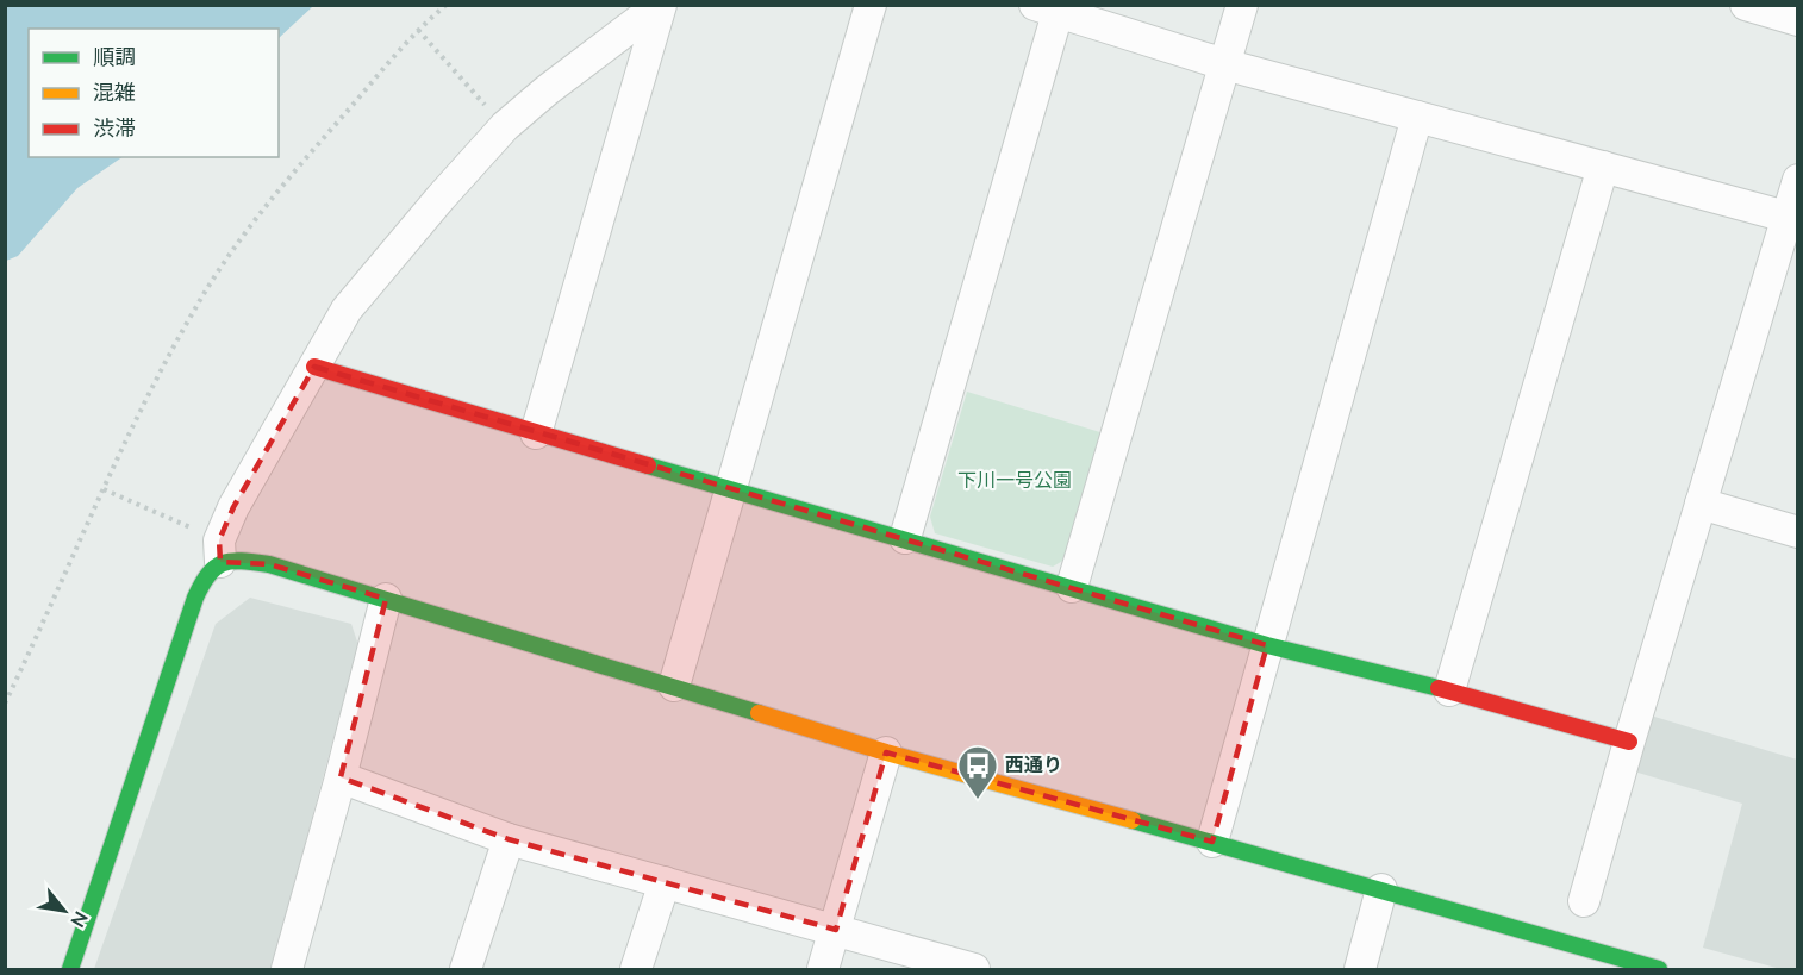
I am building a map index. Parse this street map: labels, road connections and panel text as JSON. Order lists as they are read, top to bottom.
{
  "parks": ["下川一号公園"],
  "places": {
    "bus stop": ["西通り"]
  },
  "legend": ["順調", "混雑", "渋滞"],
  "north": "bottom right"
}
